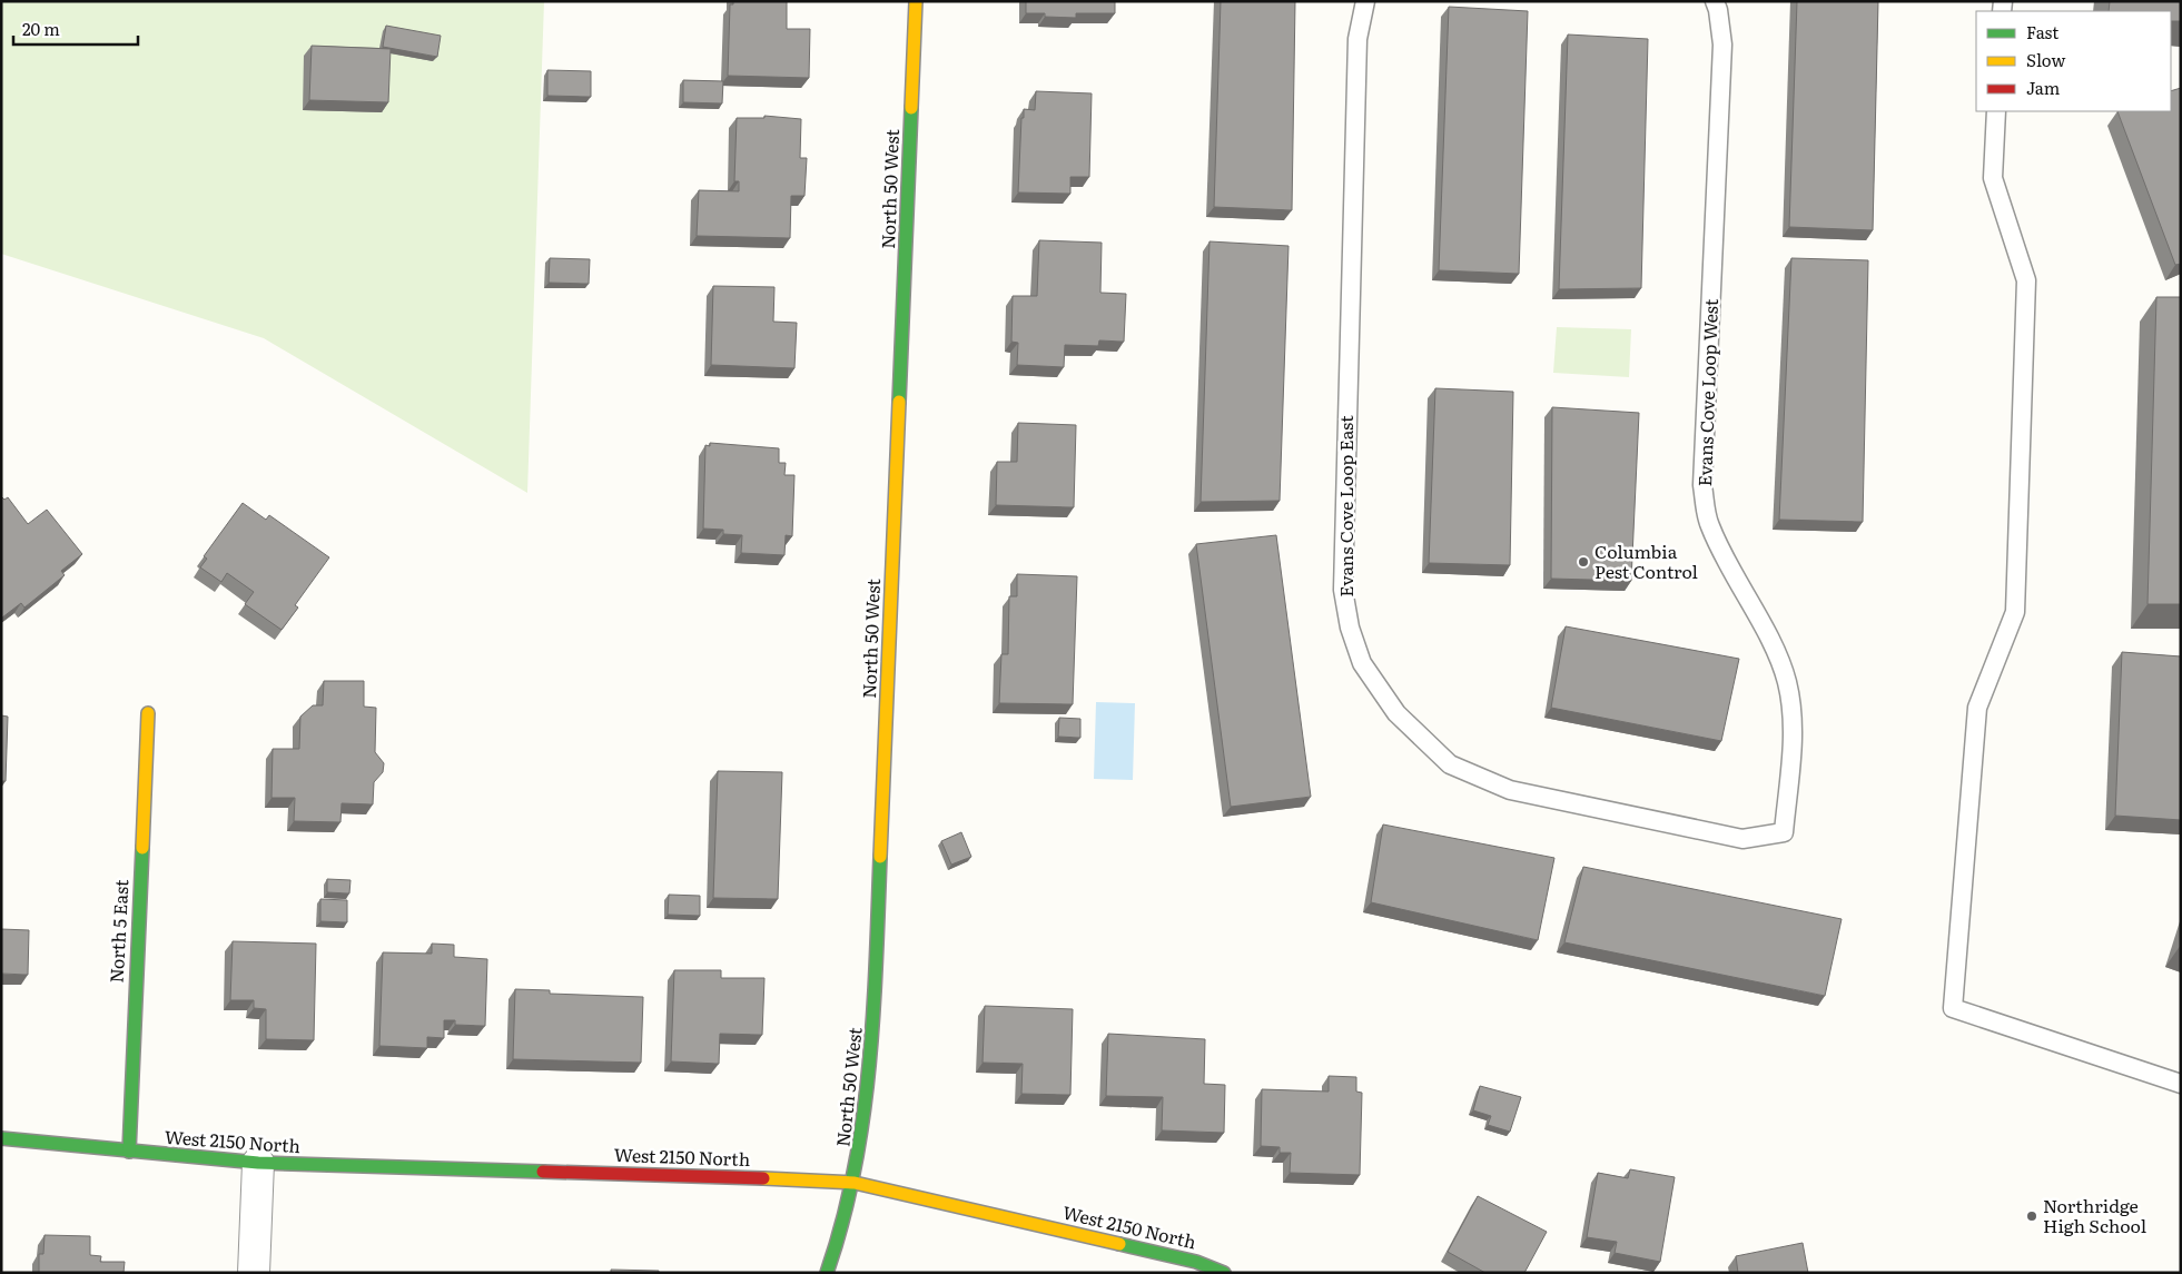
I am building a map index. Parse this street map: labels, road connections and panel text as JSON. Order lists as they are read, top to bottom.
{
  "streets": {
    "street": ["North 50 West", "North 5 East", "West 2150 North"],
    "lane": ["Evans Cove Loop West", "Evans Cove Loop East"]
  },
  "crossings": [
    ["North 50 West", "West 2150 North"],
    ["Evans Cove Loop West", "Evans Cove Loop East"],
    ["North 5 East", "West 2150 North"]
  ],
  "places": ["Columbia Pest Control", "Northridge High School"],
  "legend": ["Fast", "Slow", "Jam"],
  "scale_bar": "20 m"
}
